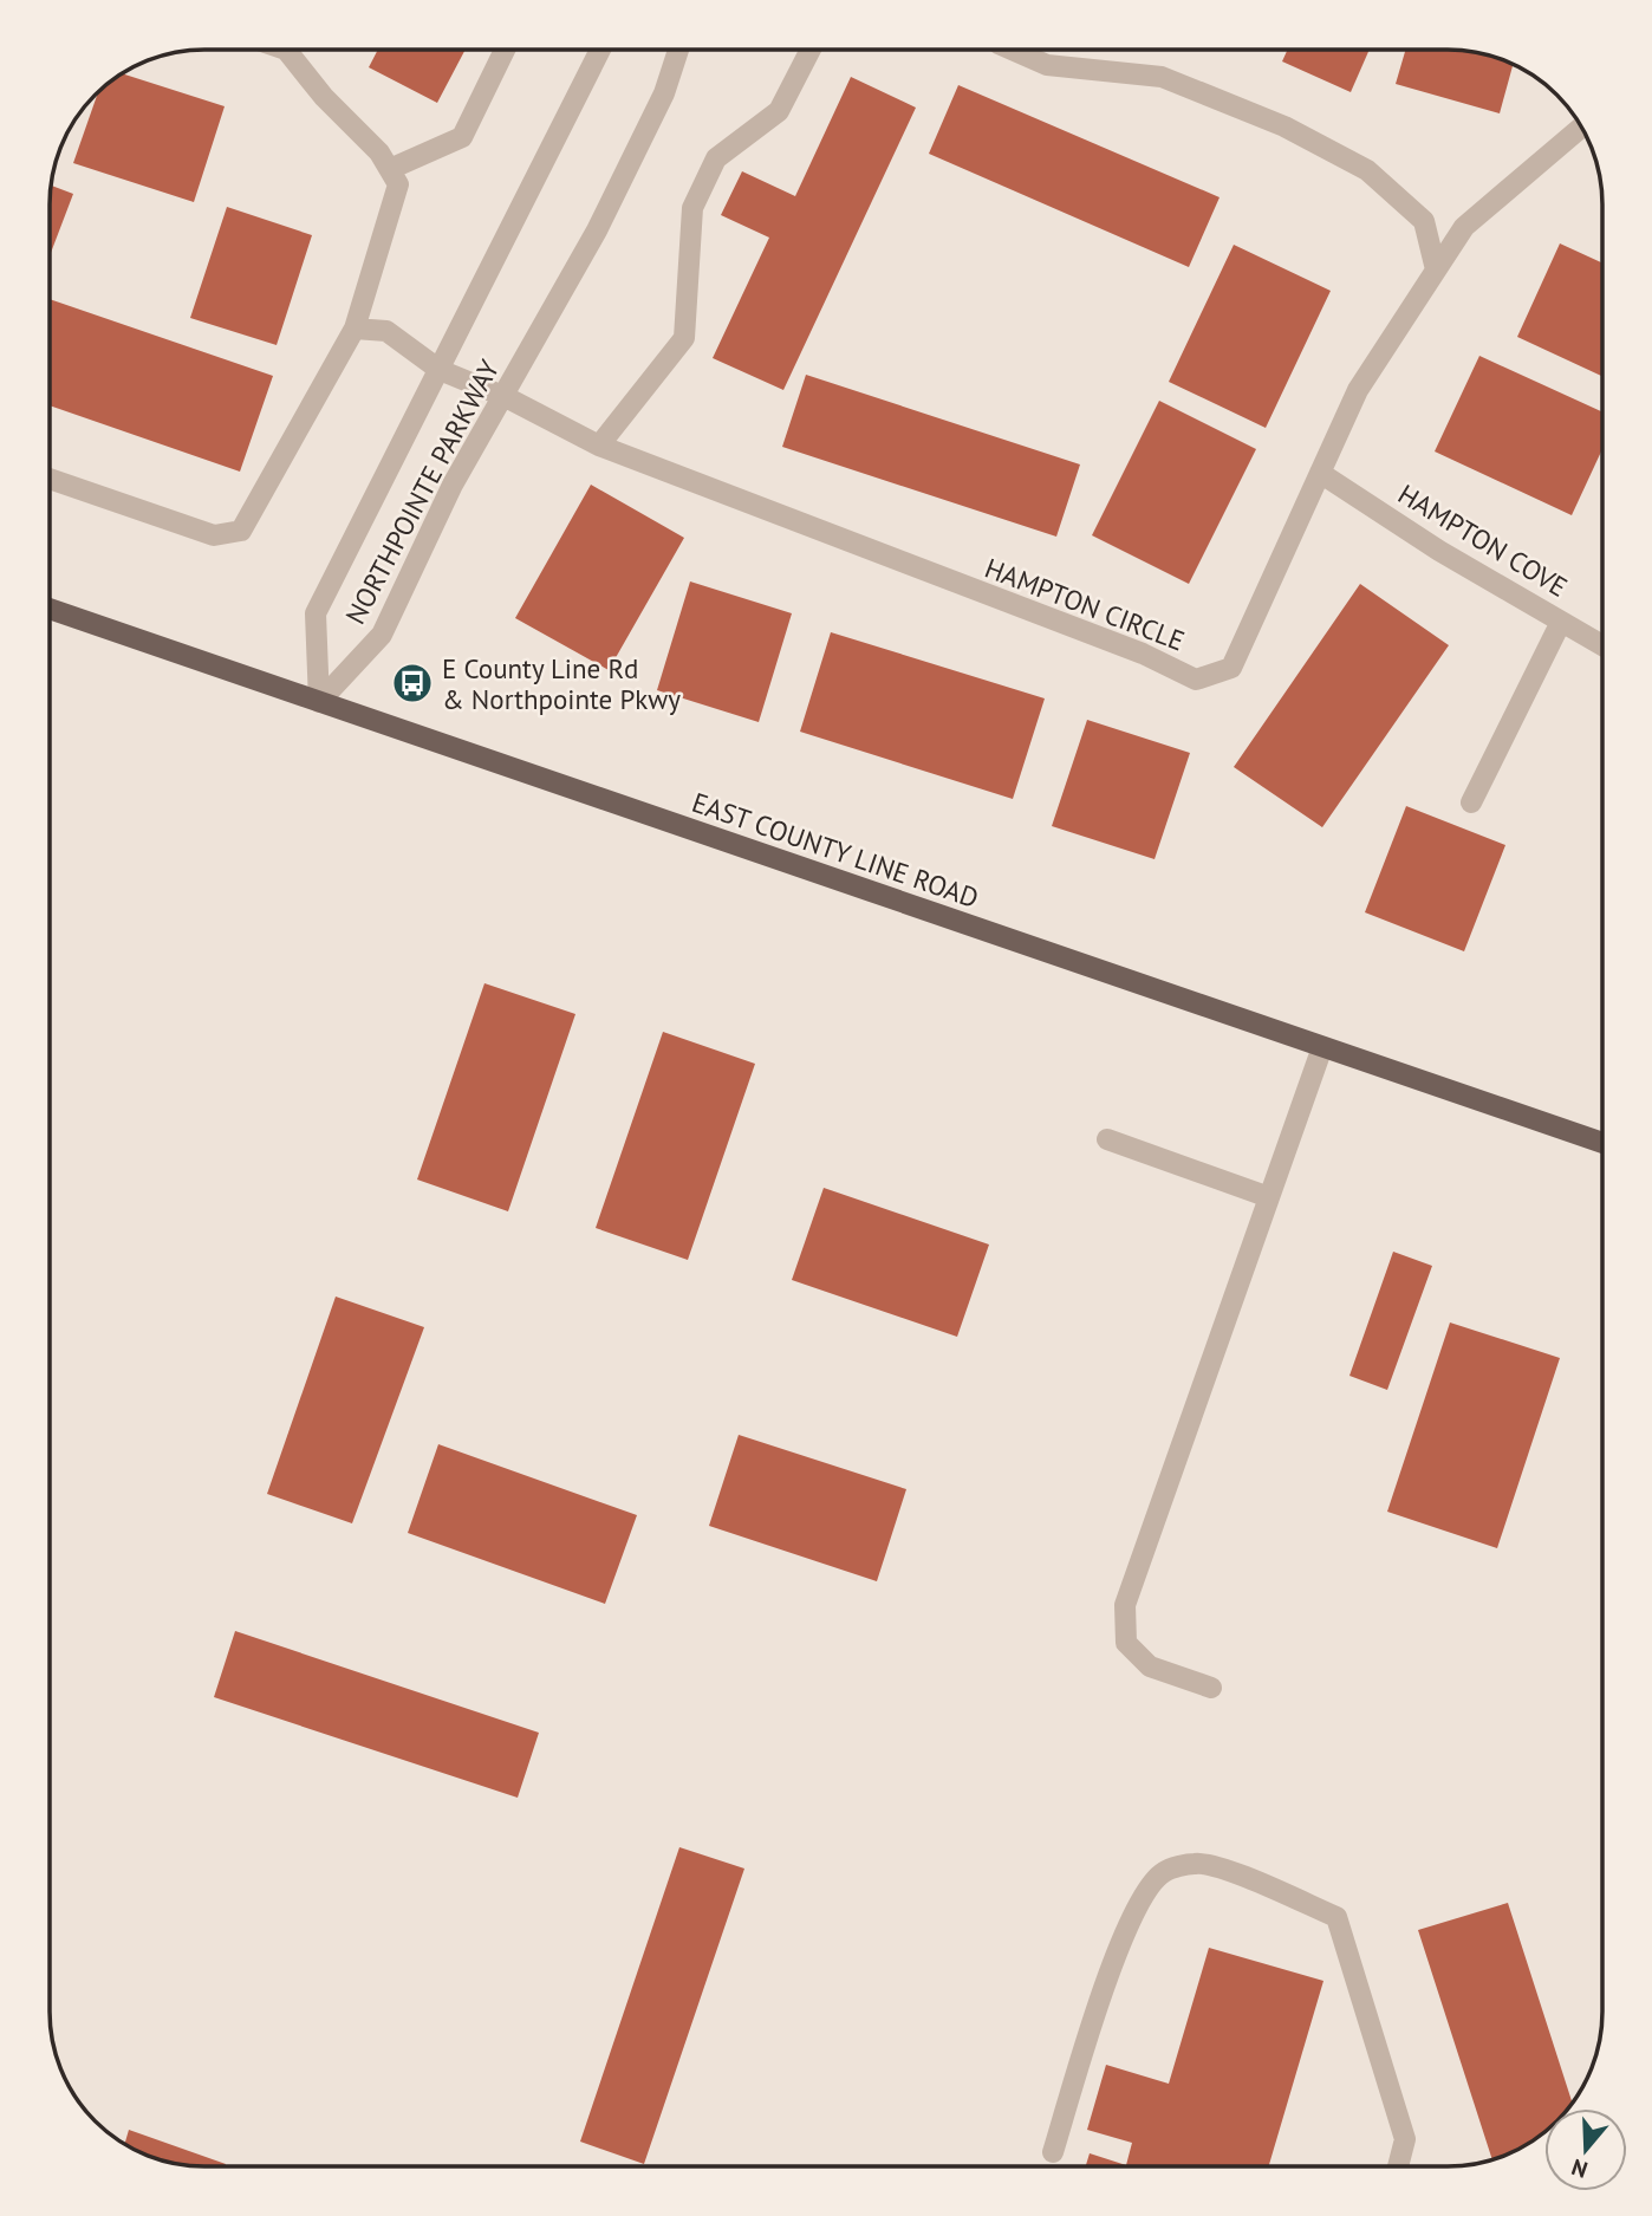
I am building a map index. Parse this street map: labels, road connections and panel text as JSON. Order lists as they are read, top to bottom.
{
  "streets": {
    "main road": ["EAST COUNTY LINE ROAD"],
    "street": ["NORTHPOINTE PARKWAY", "HAMPTON COVE", "HAMPTON CIRCLE"]
  },
  "crossings": [
    ["NORTHPOINTE PARKWAY", "HAMPTON CIRCLE"],
    ["NORTHPOINTE PARKWAY", "EAST COUNTY LINE ROAD"],
    ["HAMPTON COVE", "HAMPTON CIRCLE"]
  ],
  "places": {
    "bus stop": ["E County Line Rd & Northpointe Pkwy"]
  },
  "north": "bottom"
}
